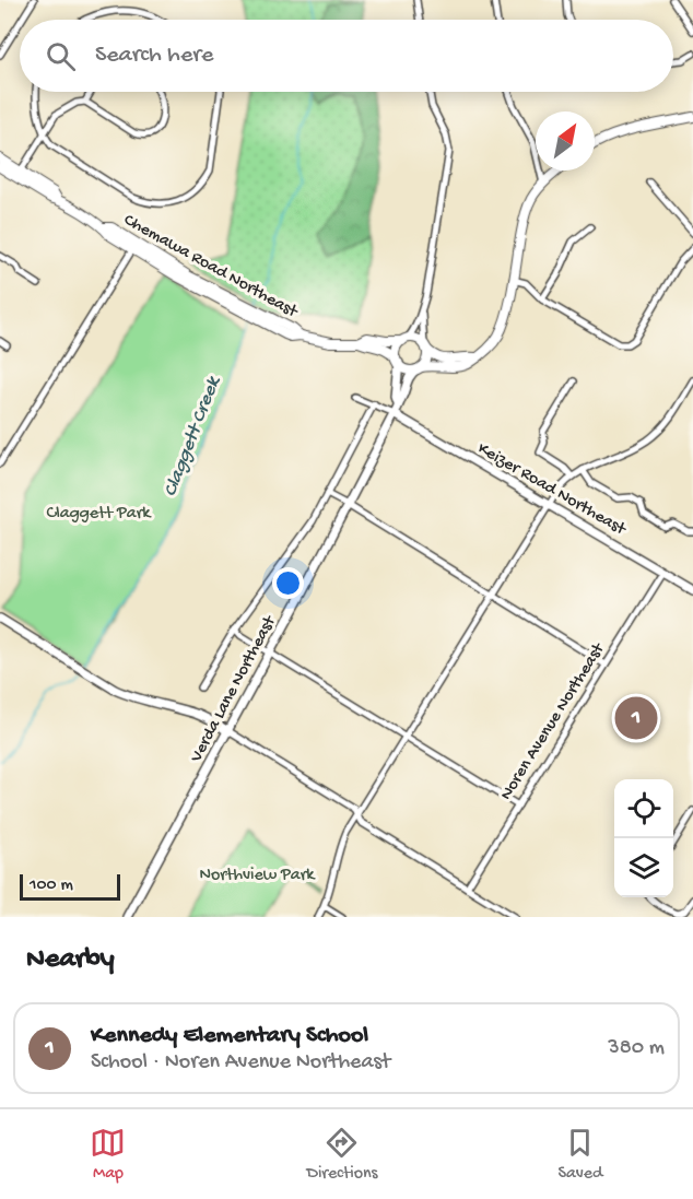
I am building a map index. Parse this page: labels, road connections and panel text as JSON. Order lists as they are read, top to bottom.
{
  "streets": {
    "main road": ["Chemawa Road Northeast"],
    "street": ["Keizer Road Northeast", "Verda Lane Northeast", "Noren Avenue Northeast"]
  },
  "crossings": [
    ["Chemawa Road Northeast", "Verda Lane Northeast"],
    ["Keizer Road Northeast", "Verda Lane Northeast"],
    ["Keizer Road Northeast", "Noren Avenue Northeast"]
  ],
  "water": ["Claggett Creek"],
  "parks": ["Claggett Park", "Northview Park"],
  "scale_bar": "100 m",
  "north": "top right",
  "page": {
    "search": "Search here",
    "pins": "1",
    "scale": "100 m",
    "heading": "Nearby",
    "list": [
      {
        "mark": "1",
        "name": "Kennedy Elementary School",
        "note": "School · Noren Avenue Northeast",
        "value": "380 m"
      }
    ],
    "nav": ["Map", "Directions", "Saved"]
  }
}
